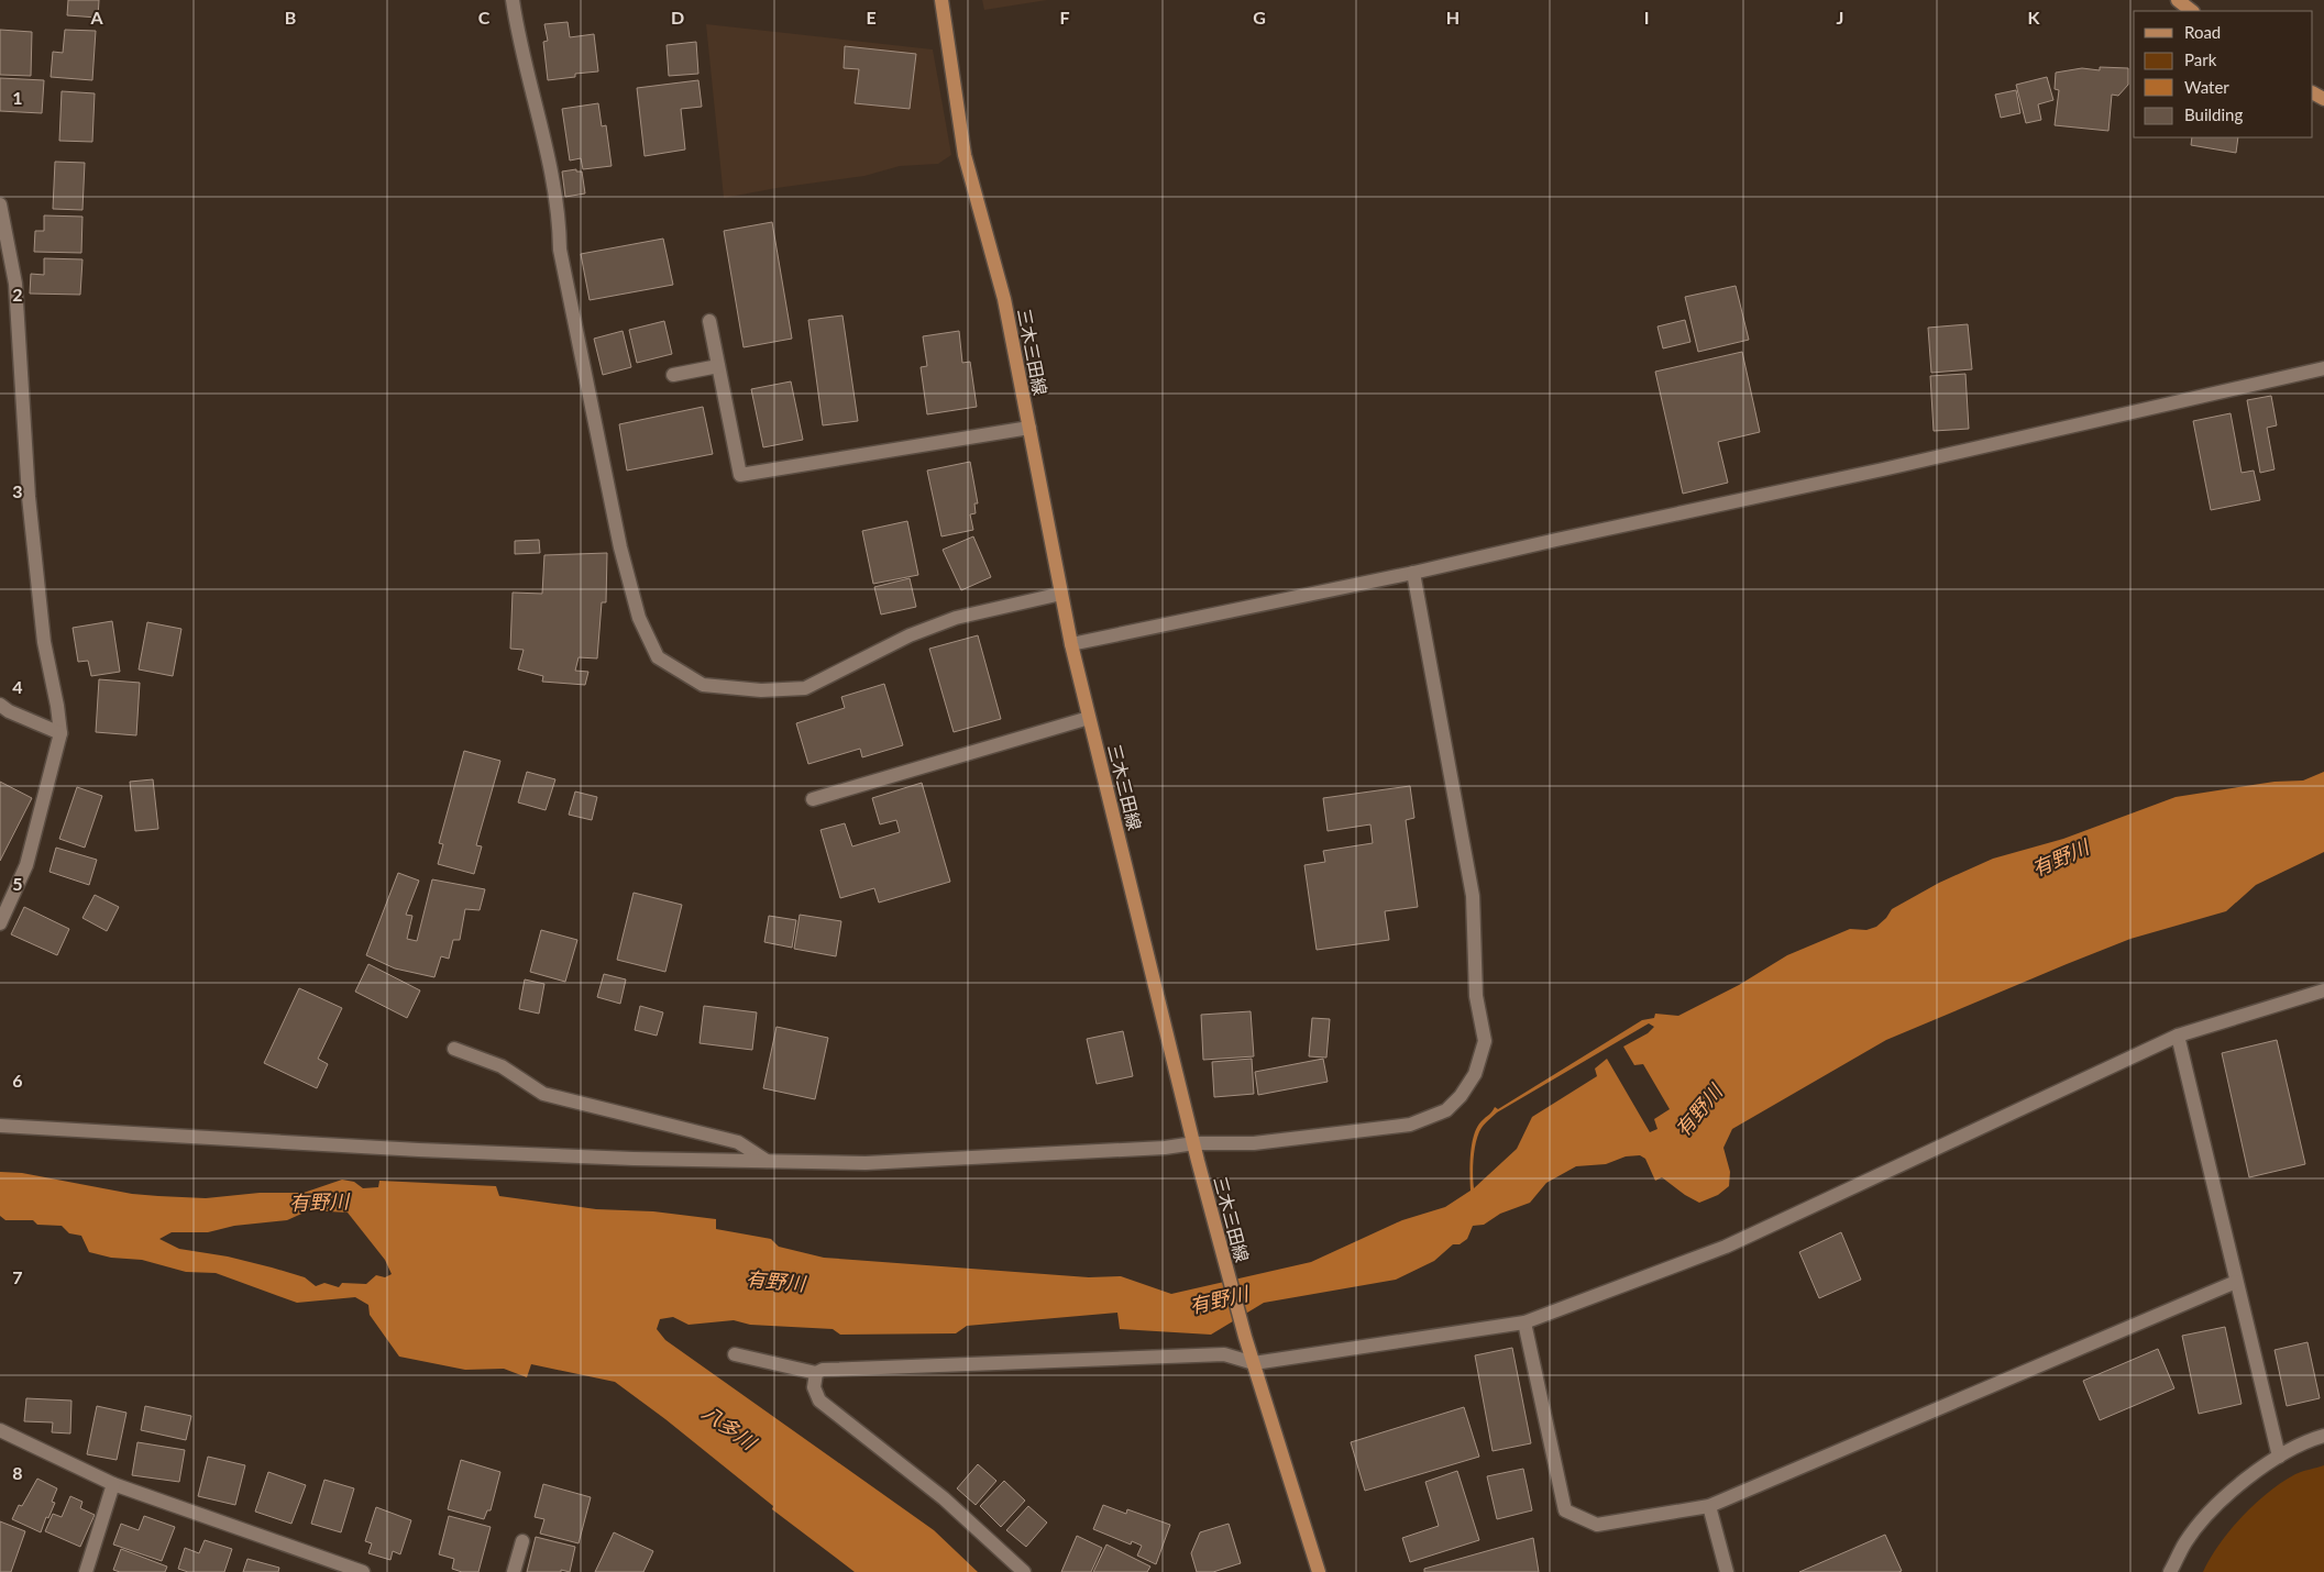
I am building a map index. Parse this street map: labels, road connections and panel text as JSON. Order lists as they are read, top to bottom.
{
  "streets": {
    "main road": ["三木三田線"]
  },
  "water": ["有野川", "八多川"],
  "legend": [
    "Road",
    "Park",
    "Water",
    "Building"
  ],
  "grid": {
    "columns": [
      "A",
      "B",
      "C",
      "D",
      "E",
      "F",
      "G",
      "H",
      "I",
      "J",
      "K"
    ],
    "rows": [
      "1",
      "2",
      "3",
      "4",
      "5",
      "6",
      "7",
      "8"
    ]
  }
}
